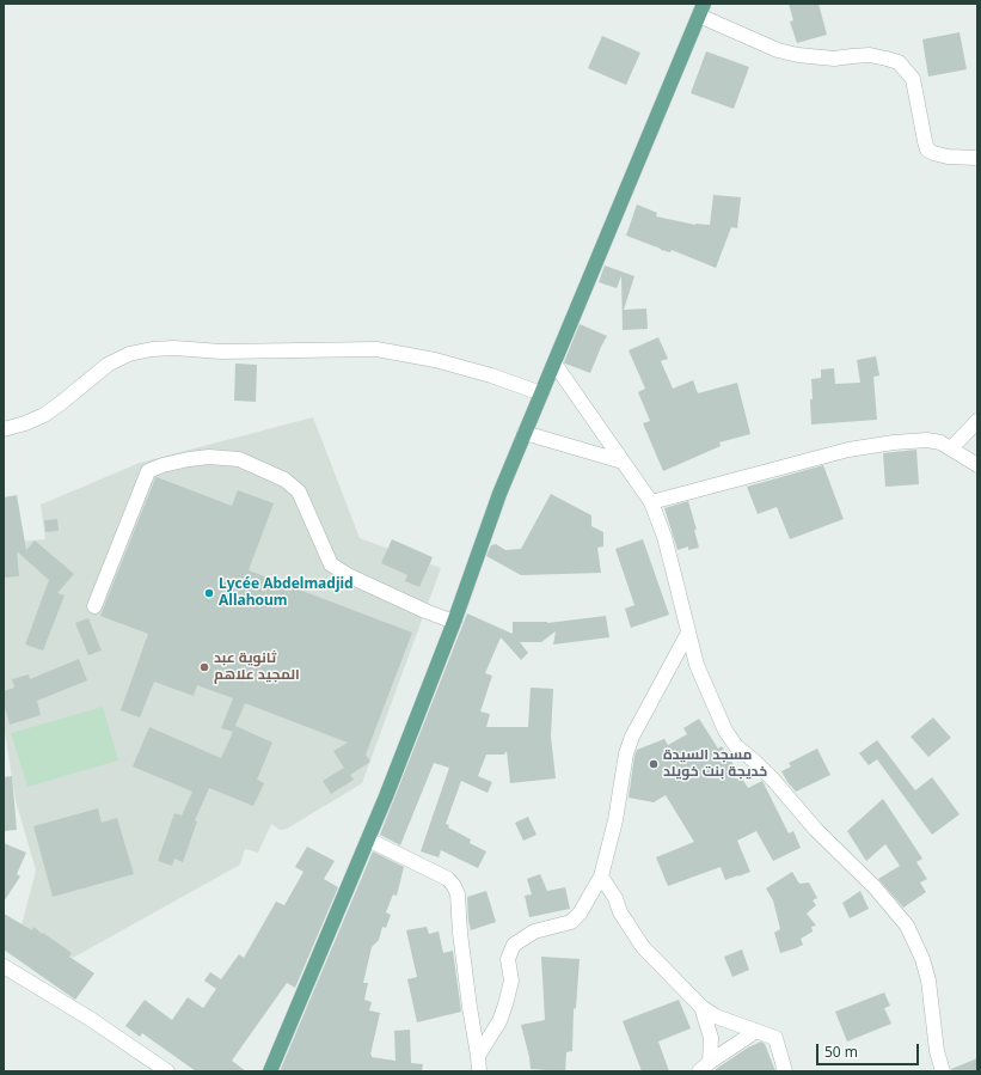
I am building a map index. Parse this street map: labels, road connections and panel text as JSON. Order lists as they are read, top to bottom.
{
  "places": ["Lycée Abdelmadjid Allahoum", "ثانوية عبد المجيد علاهم", "مسجد السيدة خديجة بنت خويلد"],
  "scale_bar": "50 m"
}
